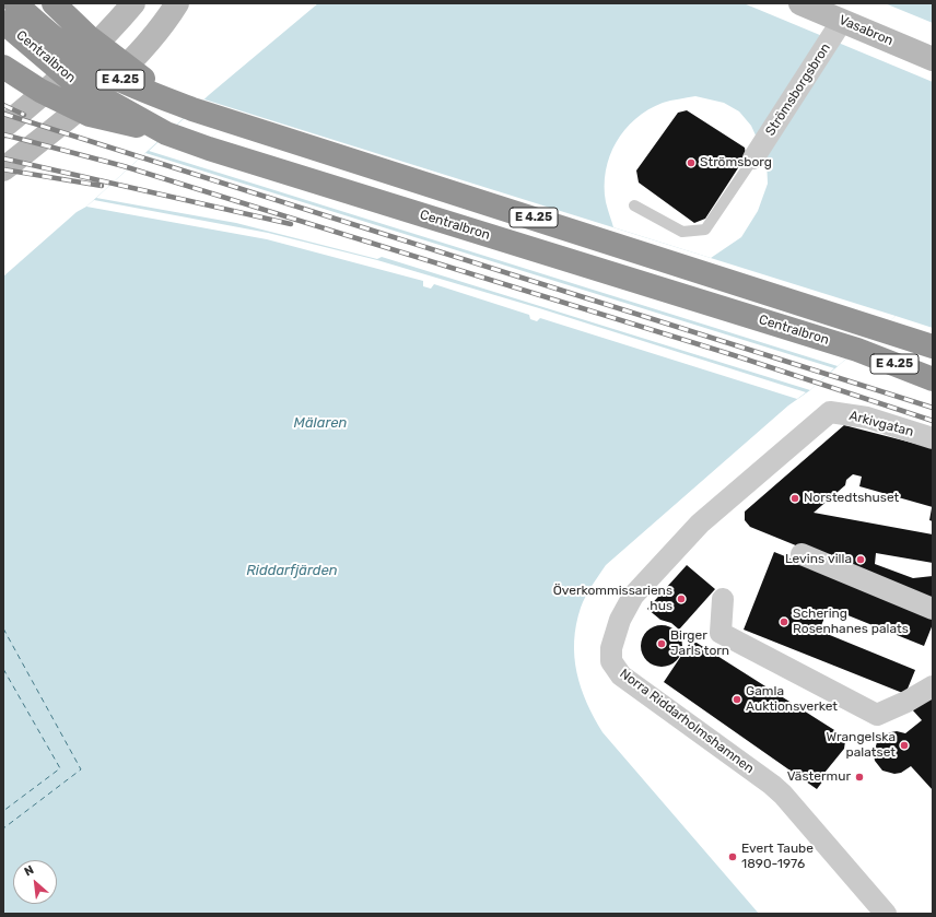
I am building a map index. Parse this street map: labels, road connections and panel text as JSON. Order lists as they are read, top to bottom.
{
  "streets": {
    "highway": ["Centralbron", "E 4.25"],
    "street": [
      "Vasabron",
      "Strömsborgsbron",
      "Arkivgatan",
      "Norra Riddarholmshamnen"
    ]
  },
  "crossings": [
    ["Vasabron", "Strömsborgsbron"],
    ["Arkivgatan", "Norra Riddarholmshamnen"]
  ],
  "water": ["Mälaren", "Riddarfjärden"],
  "places": [
    "Strömsborg",
    "Norstedtshuset",
    "Levins villa",
    "Överkommissariens hus",
    "Schering Rosenhanes palats",
    "Birger Jarls torn",
    "Gamla Auktionsverket",
    "Wrangelska palatset",
    "Västermur",
    "Evert Taube 1890-1976"
  ],
  "north": "top left"
}
